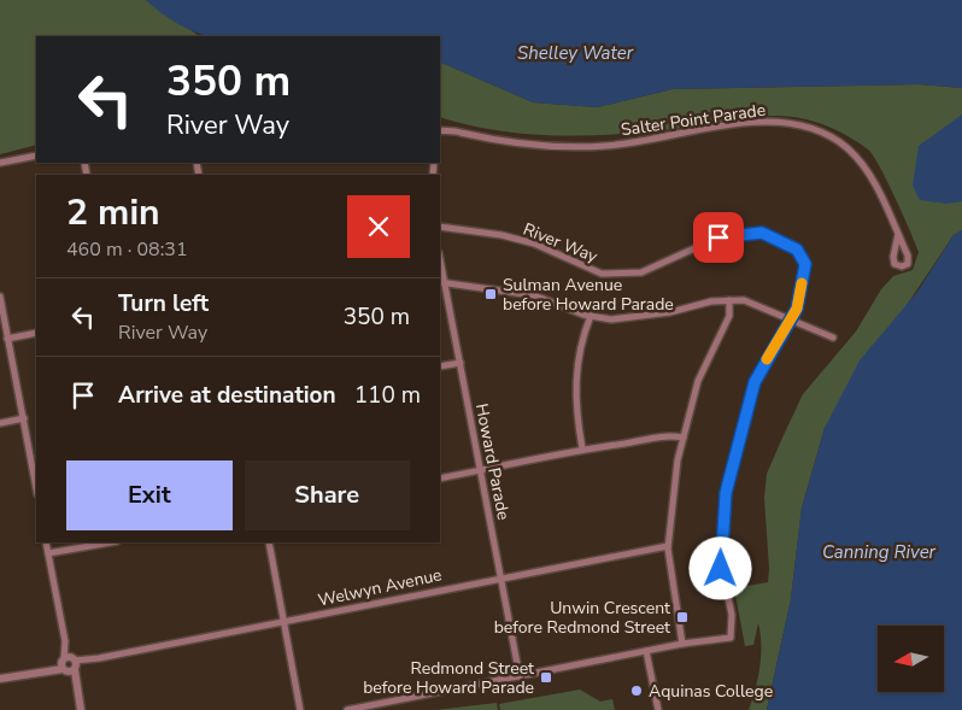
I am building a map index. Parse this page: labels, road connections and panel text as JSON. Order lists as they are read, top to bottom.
{
  "streets": {
    "street": [
      "Salter Point Parade",
      "River Way",
      "Howard Parade",
      "Welwyn Avenue"
    ]
  },
  "crossings": [
    ["Howard Parade", "Welwyn Avenue"]
  ],
  "water": ["Shelley Water", "Canning River"],
  "places": {
    "transit": ["Sulman Avenue before Howard Parade", "Unwin Crescent before Redmond Street", "Redmond Street before Howard Parade"],
    "other": ["Aquinas College"]
  },
  "north": "left",
  "page": {
    "turn": ["350 m", "River Way"],
    "heading": ["2 min", "460 m · 08:31"],
    "list": [
      {
        "name": "Turn left",
        "note": "River Way",
        "value": "350 m"
      },
      {
        "name": "Arrive at destination",
        "value": "110 m"
      }
    ],
    "buttons": ["Exit", "Share"]
  }
}
